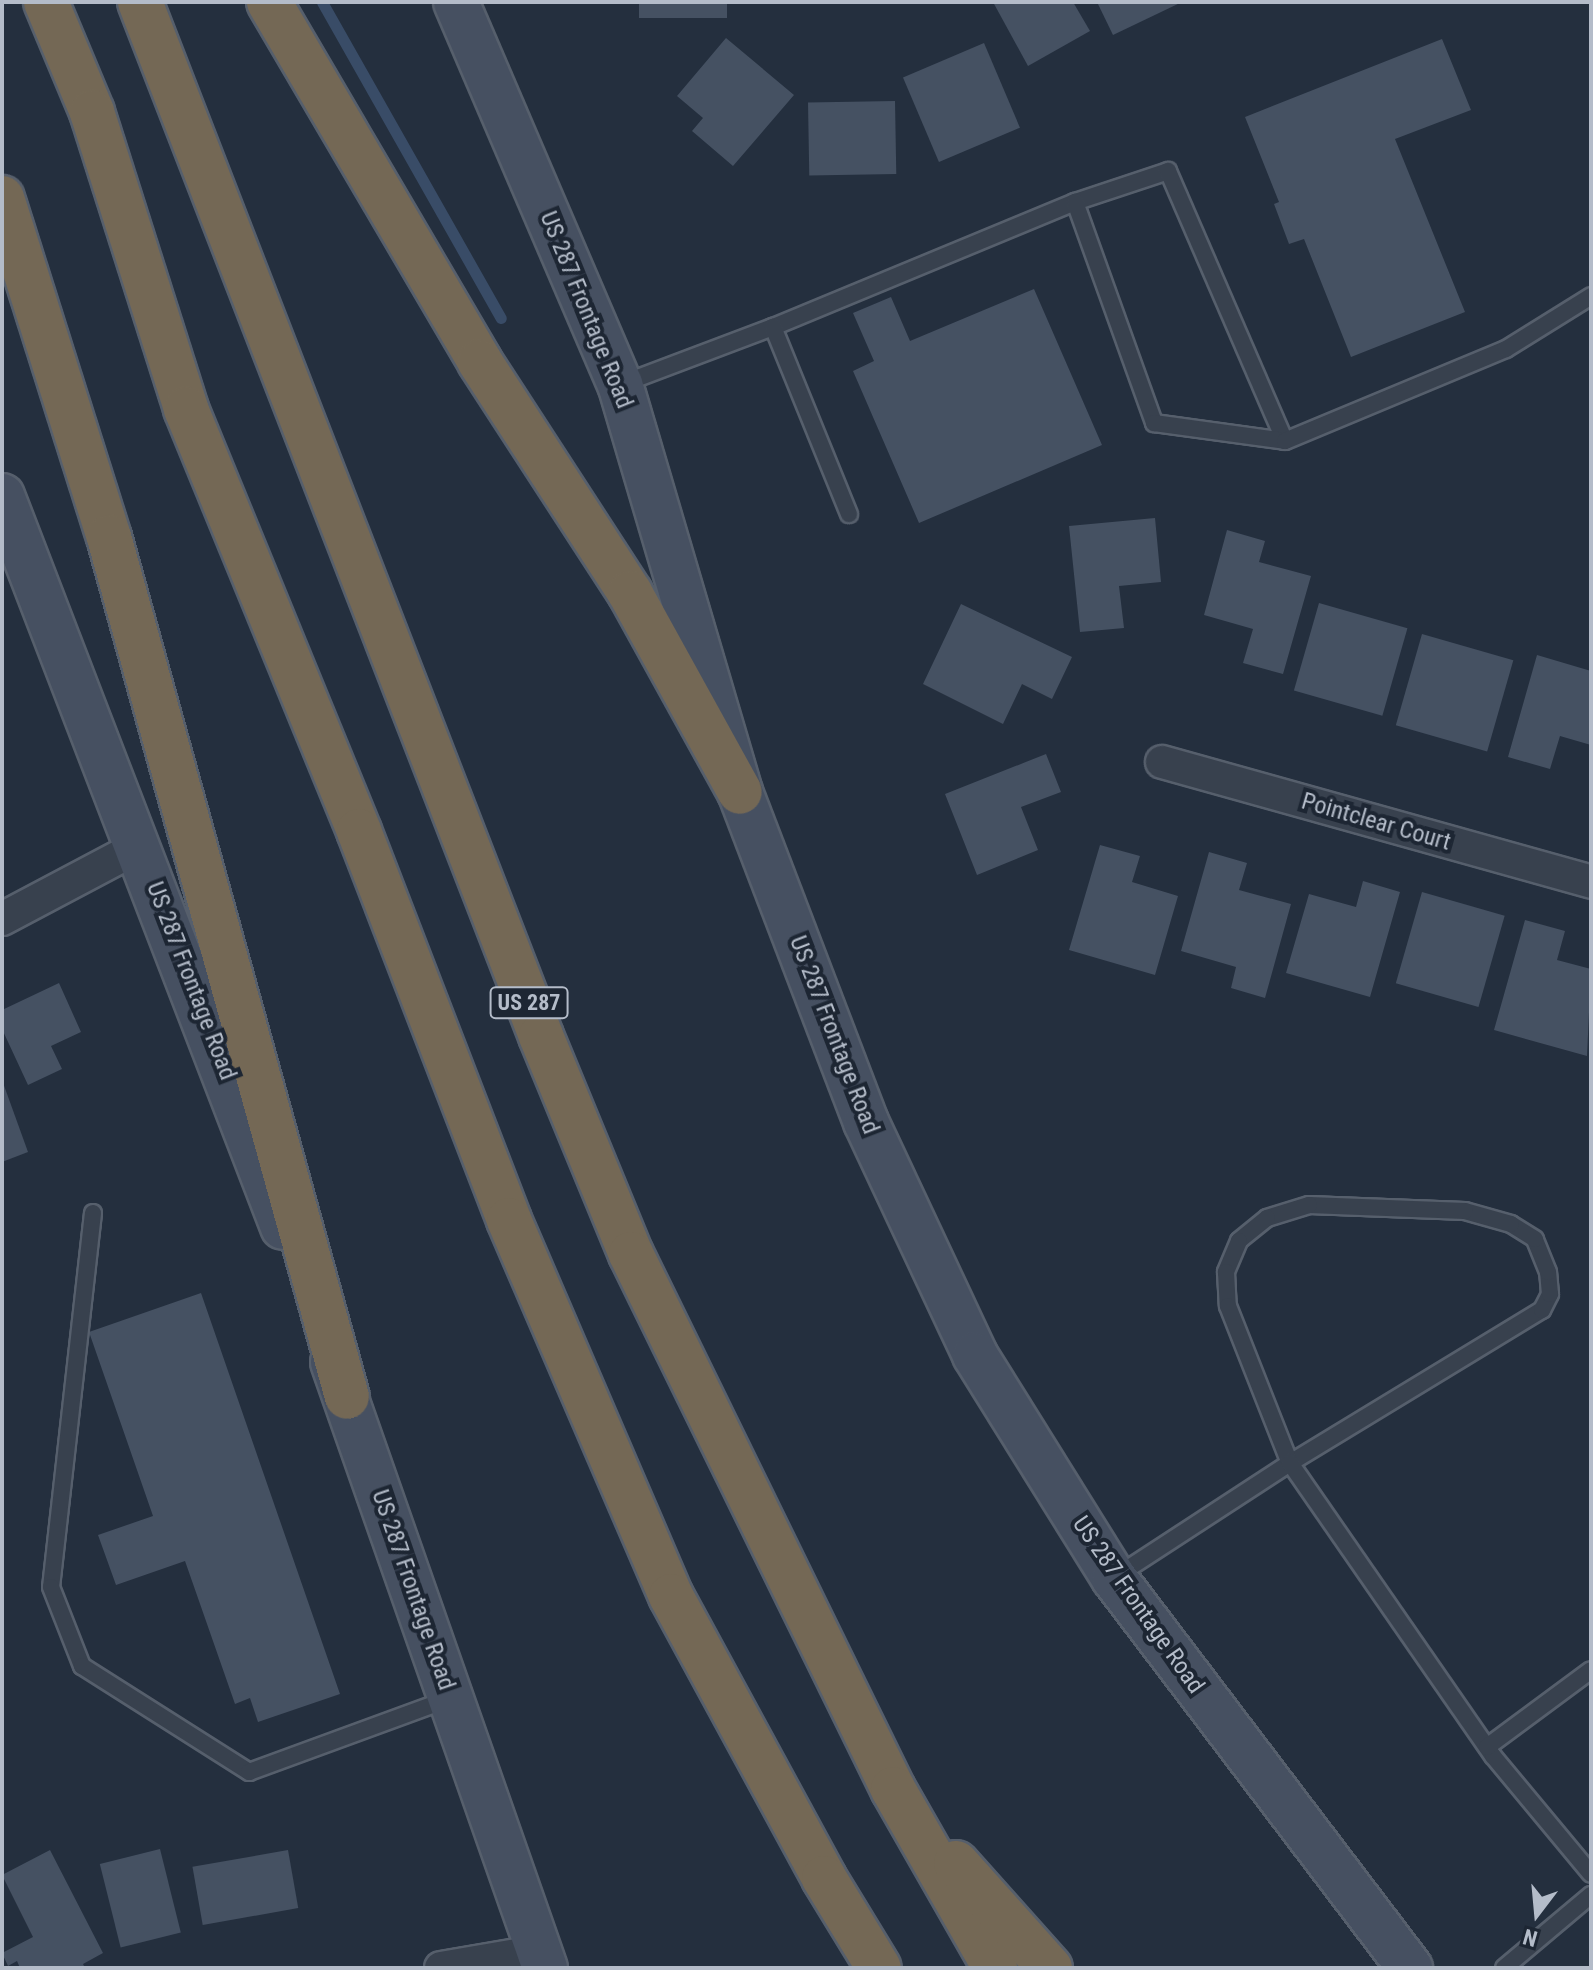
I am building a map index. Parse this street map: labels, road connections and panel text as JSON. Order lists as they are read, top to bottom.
{
  "streets": {
    "highway": ["US 287"],
    "main road": ["US 287 Frontage Road"],
    "street": ["Pointclear Court"]
  },
  "north": "bottom"
}
